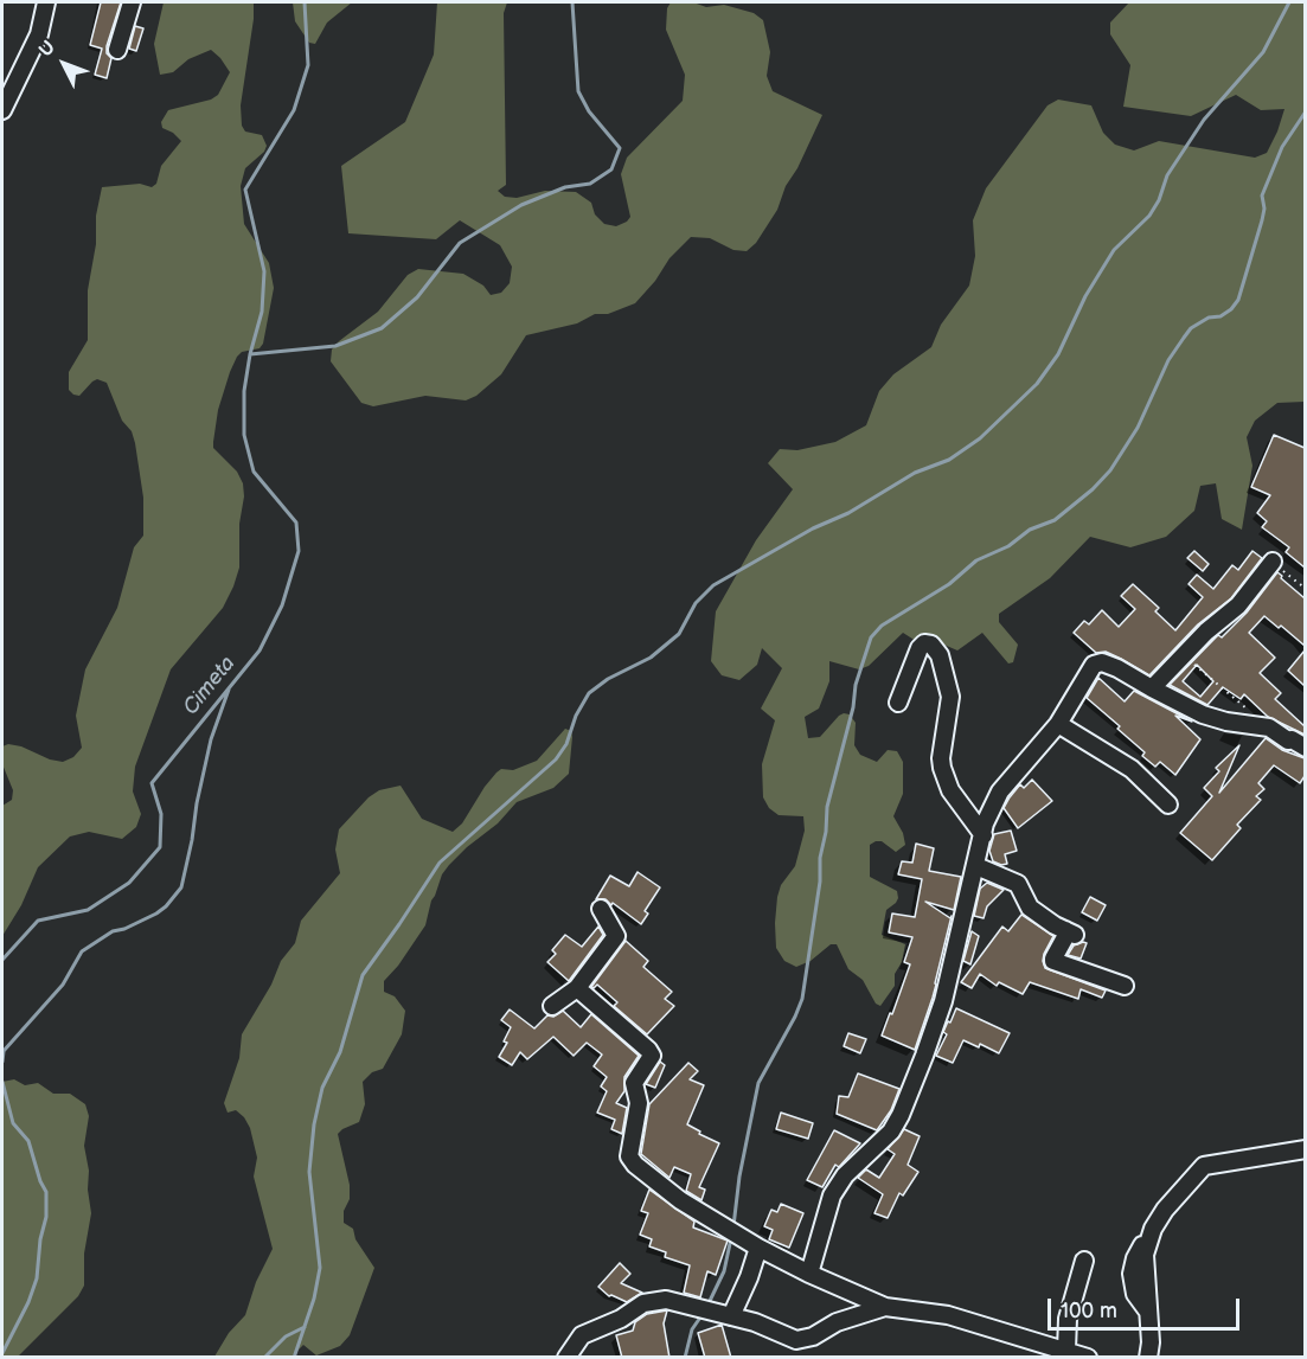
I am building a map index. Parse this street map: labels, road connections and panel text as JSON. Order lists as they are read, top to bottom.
{
  "water": ["Cimeta"],
  "scale_bar": "100 m",
  "north": "top left"
}
